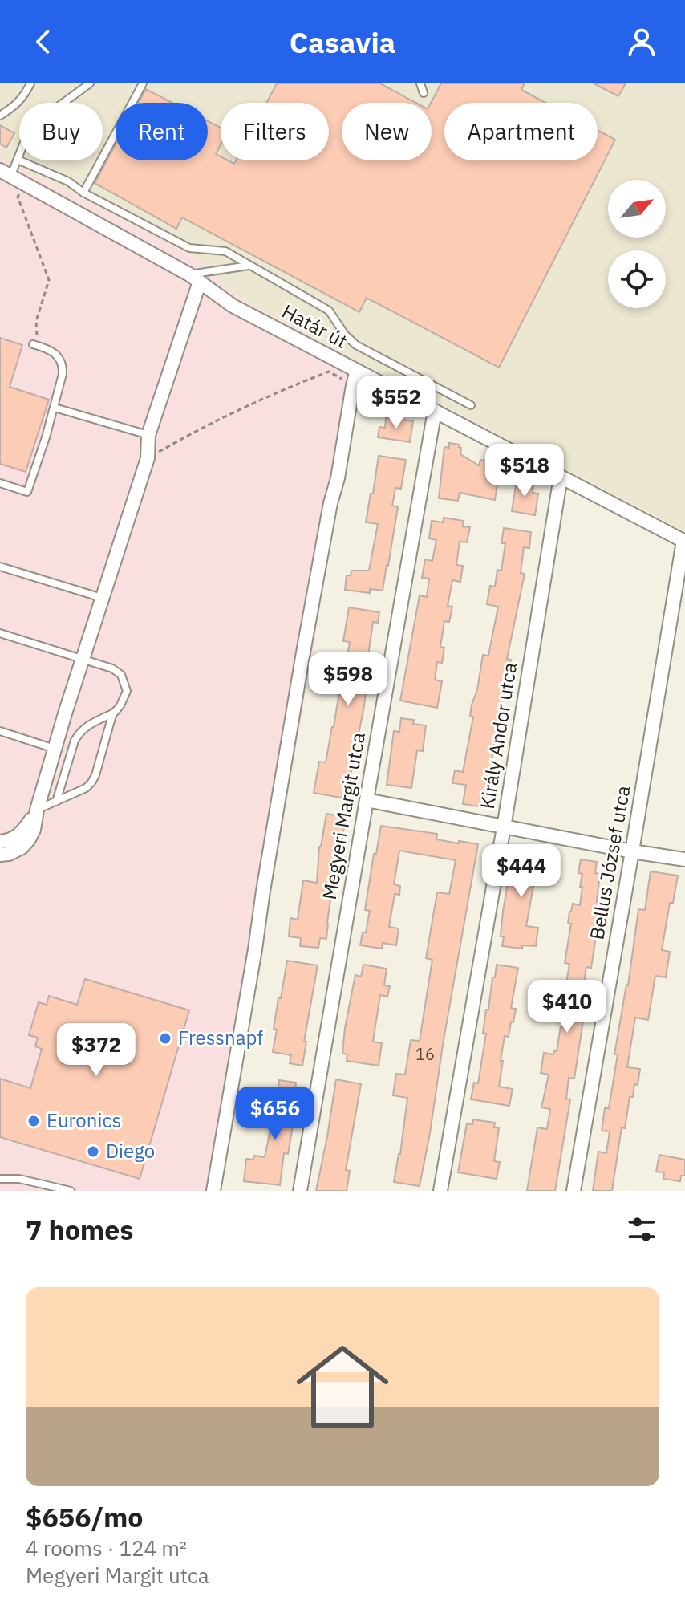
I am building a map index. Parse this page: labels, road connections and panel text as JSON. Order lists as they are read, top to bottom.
{
  "streets": {
    "street": [
      "Határ út",
      "Király Andor utca",
      "Megyeri Margit utca",
      "Bellus József utca"
    ]
  },
  "crossings": [
    ["Határ út", "Király Andor utca"],
    ["Határ út", "Megyeri Margit utca"],
    ["Határ út", "Bellus József utca"]
  ],
  "places": ["Fressnapf", "Euronics", "Diego"],
  "house_numbers": ["16"],
  "north": "top right",
  "page": {
    "header": "Casavia",
    "chip": [
      "Buy",
      "Rent",
      "Filters",
      "New",
      "Apartment"
    ],
    "price": [
      "$552",
      "$518",
      "$598",
      "$444",
      "$410",
      "$372",
      "$656"
    ],
    "heading": "7 homes",
    "list": [
      {
        "name": "$656/mo",
        "note": "4 rooms · 124 m² · Megyeri Margit utca"
      }
    ]
  }
}
